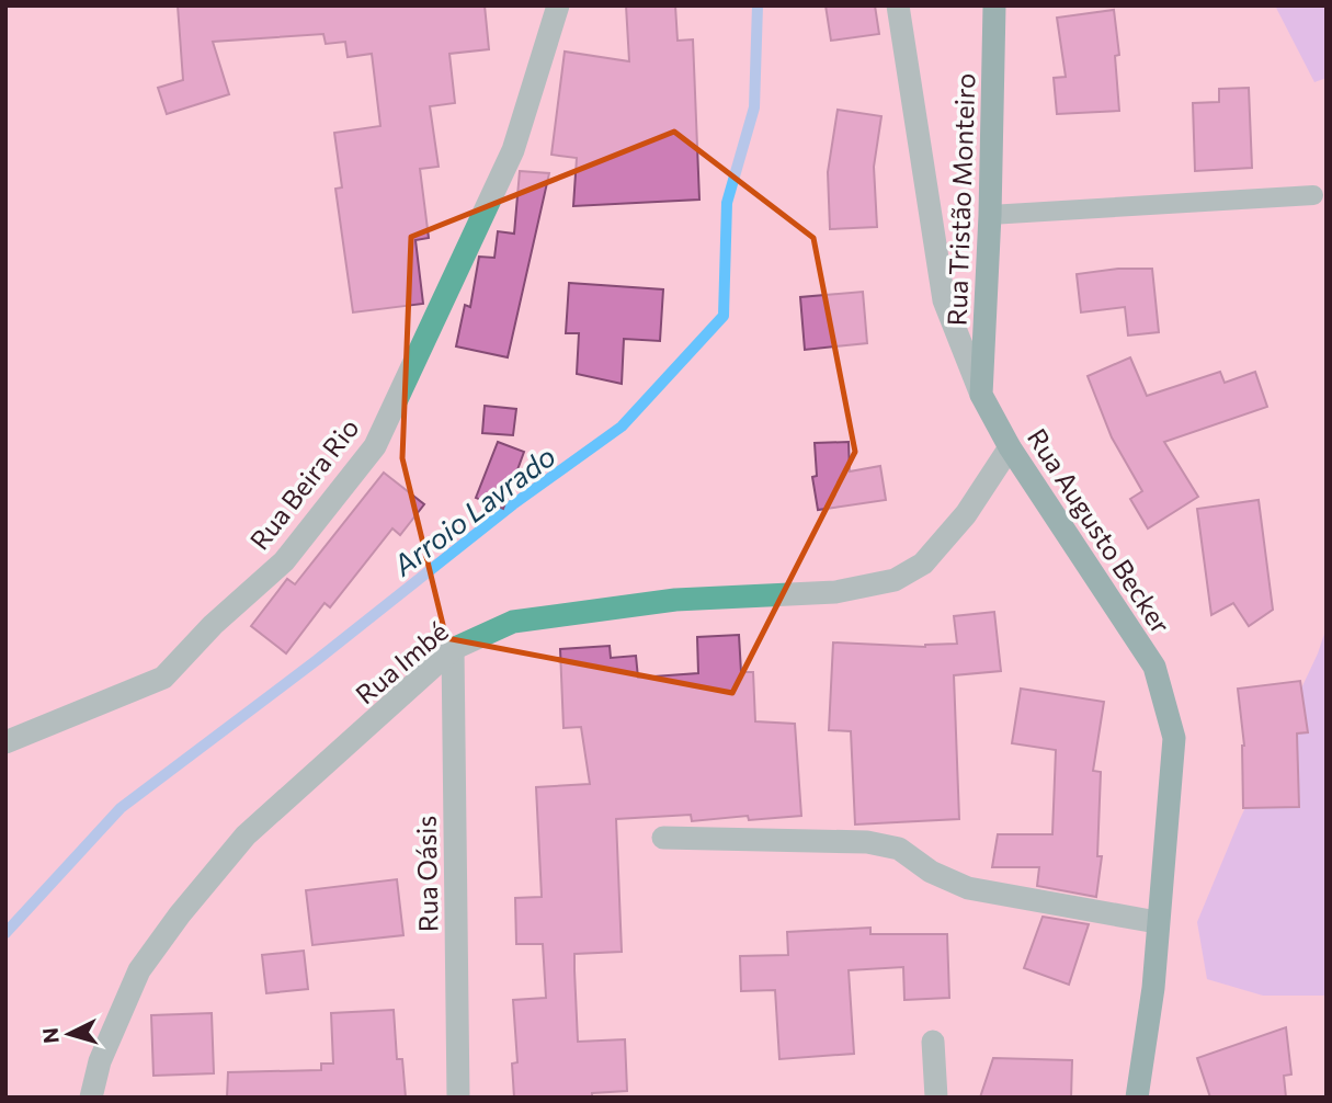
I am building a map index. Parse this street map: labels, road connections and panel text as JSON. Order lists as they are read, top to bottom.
{
  "streets": {
    "main road": ["Rua Tristão Monteiro", "Rua Augusto Becker"],
    "street": ["Rua Beira Rio", "Rua Imbé", "Rua Oásis"]
  },
  "crossings": [
    ["Rua Tristão Monteiro", "Rua Augusto Becker"],
    ["Rua Augusto Becker", "Rua Imbé"],
    ["Rua Imbé", "Rua Oásis"]
  ],
  "water": ["Arroio Lavrado"],
  "north": "left"
}
